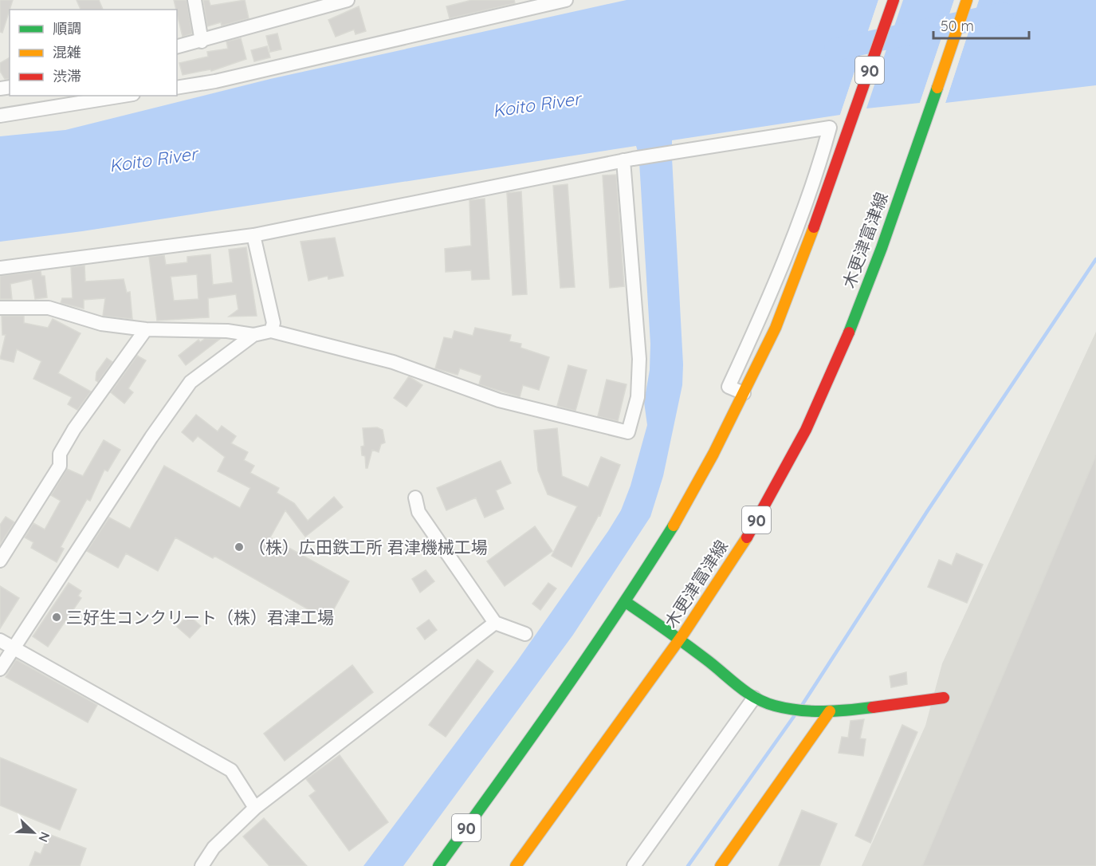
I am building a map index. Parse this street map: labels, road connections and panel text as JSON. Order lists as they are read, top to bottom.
{
  "streets": {
    "main road": ["90", "木更津富津線"]
  },
  "water": ["Koito River"],
  "places": ["（株）広田鉄工所 君津機械工場", "三好生コンクリート（株）君津工場"],
  "legend": ["順調", "混雑", "渋滞"],
  "scale_bar": "50 m",
  "north": "bottom right"
}
